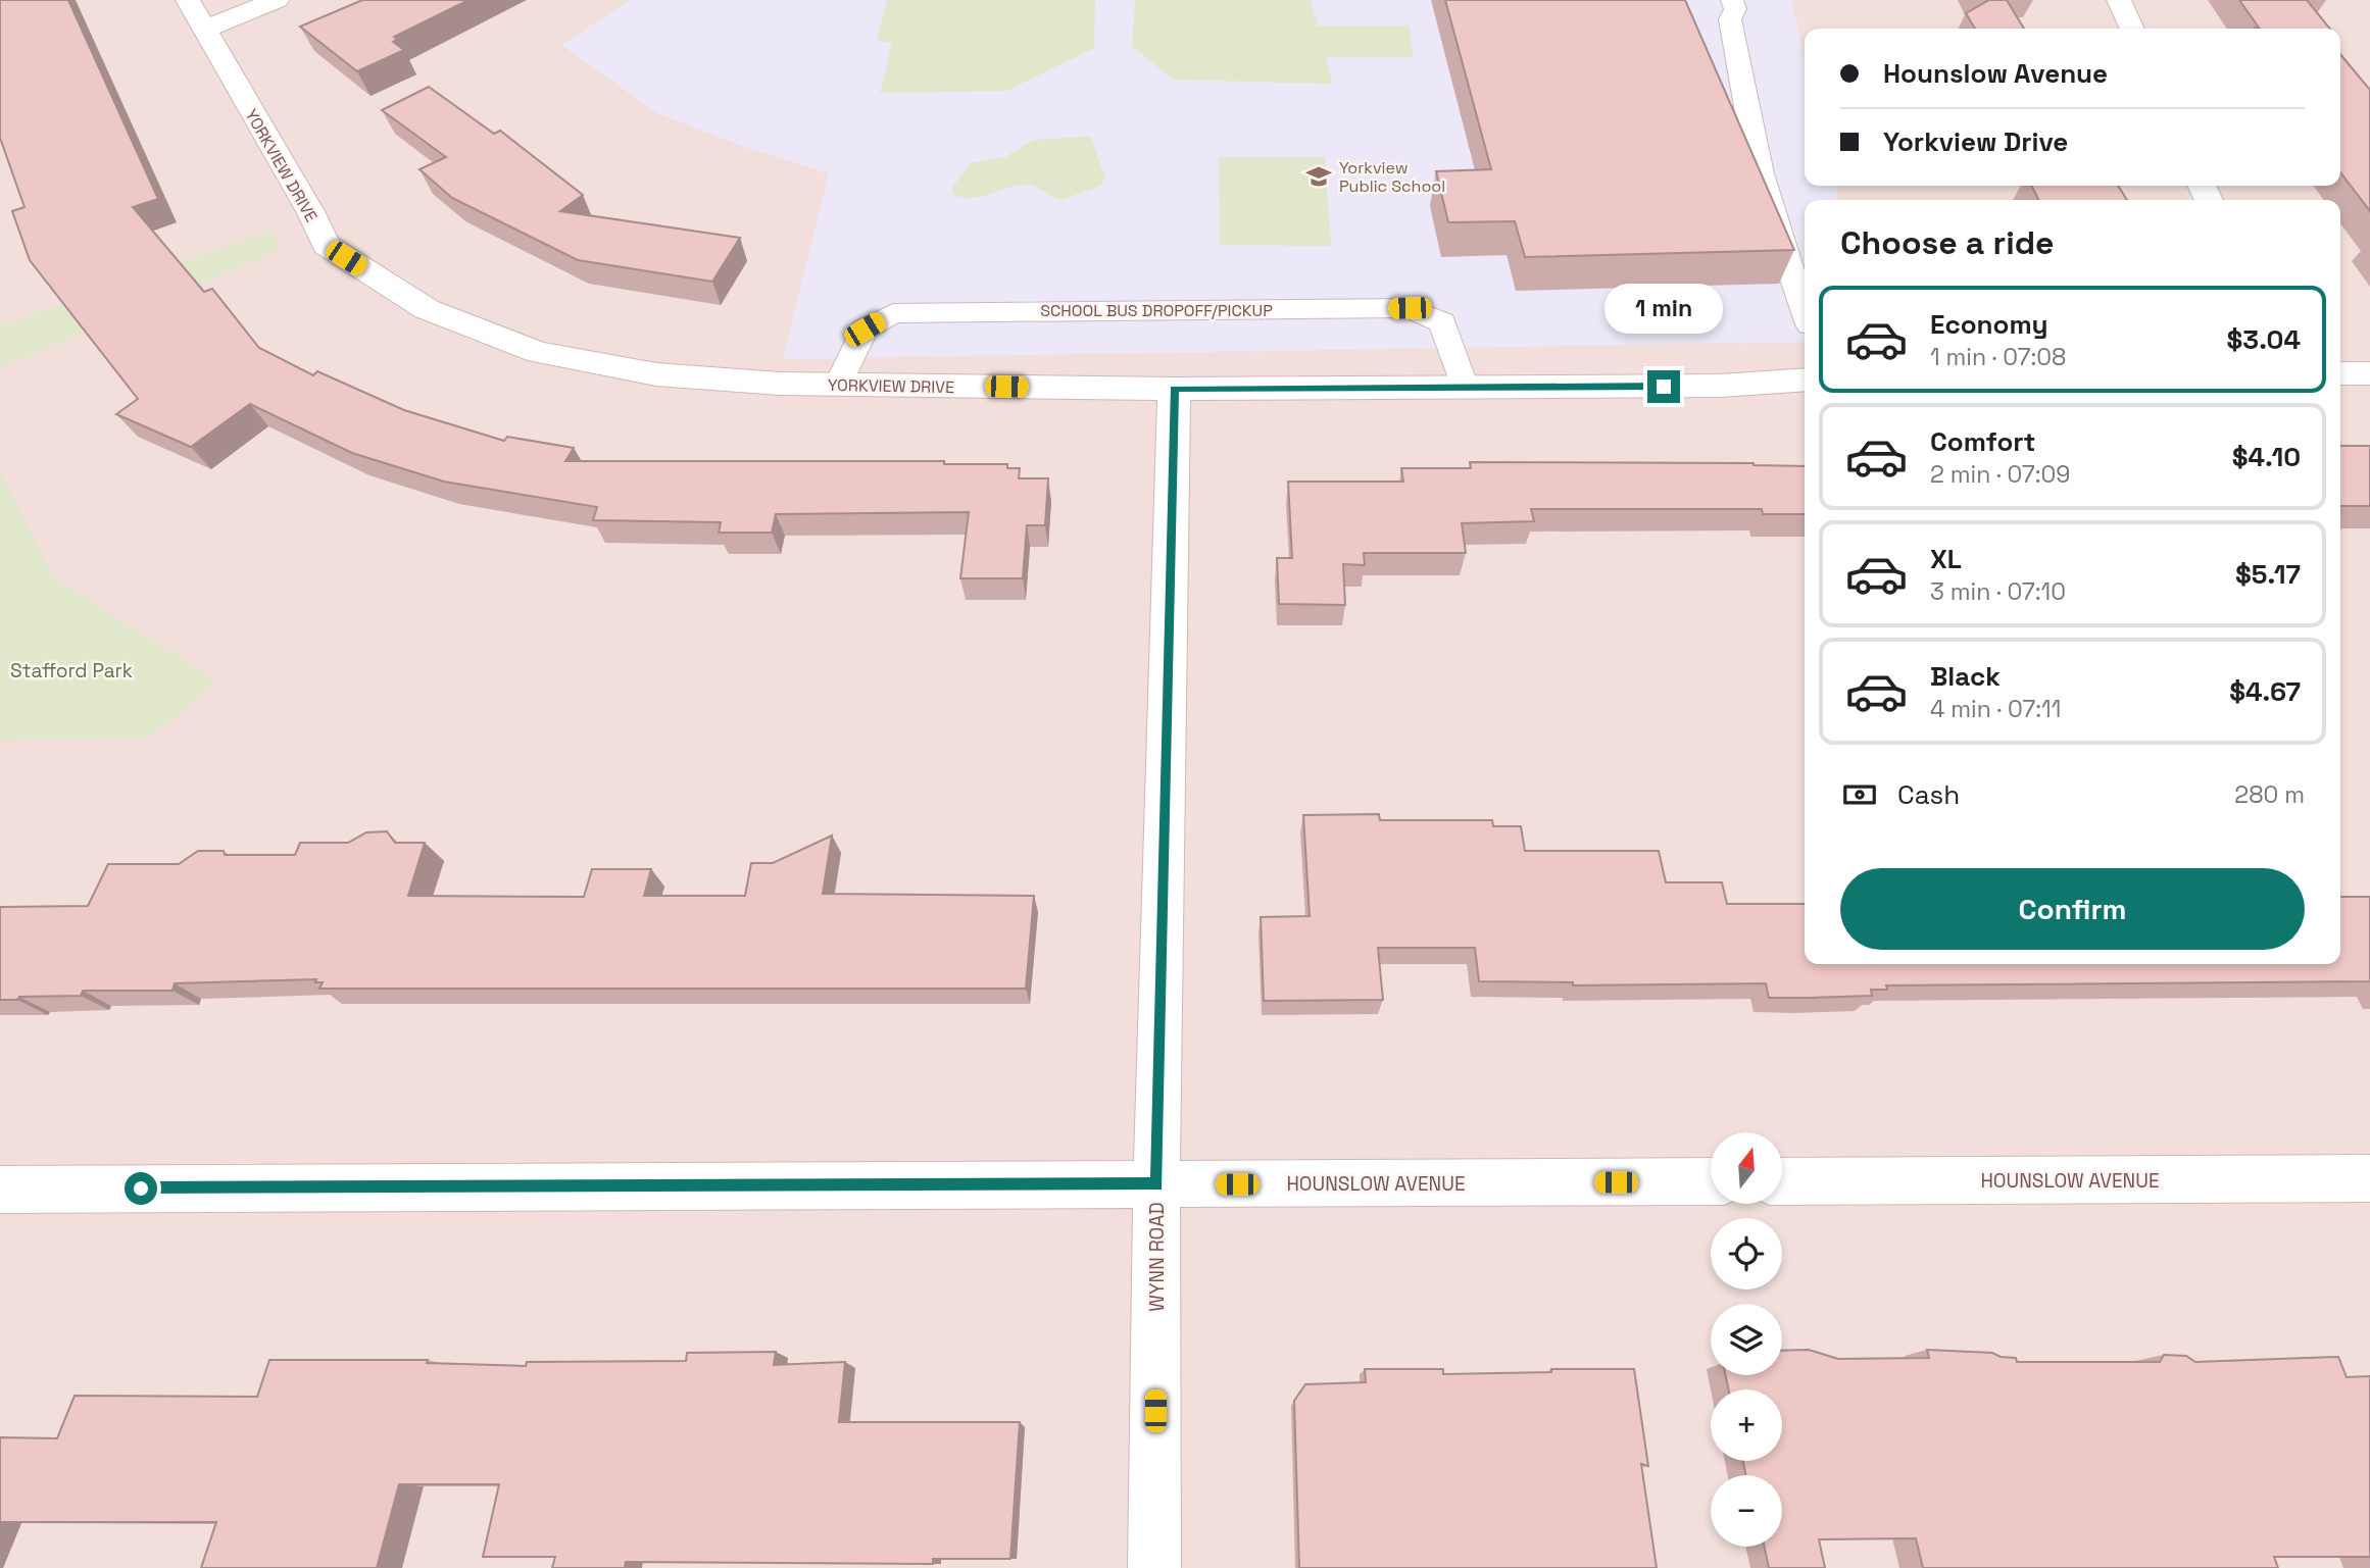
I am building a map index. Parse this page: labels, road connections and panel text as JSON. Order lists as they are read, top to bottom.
{
  "streets": {
    "street": ["YORKVIEW DRIVE", "HOUNSLOW AVENUE", "WYNN ROAD"],
    "lane": ["SCHOOL BUS DROPOFF/PICKUP"]
  },
  "crossings": [
    ["YORKVIEW DRIVE", "SCHOOL BUS DROPOFF/PICKUP"],
    ["YORKVIEW DRIVE", "WYNN ROAD"],
    ["HOUNSLOW AVENUE", "WYNN ROAD"]
  ],
  "parks": ["Stafford Park"],
  "places": {
    "school or university": ["Yorkview Public School"]
  },
  "north": "top",
  "page": {
    "banner": ["Hounslow Avenue", "Yorkview Drive"],
    "heading": "Choose a ride",
    "bubble": "1 min",
    "list": [
      {
        "name": "Economy",
        "note": "1 min · 07:08",
        "value": "$3.04"
      },
      {
        "name": "Comfort",
        "note": "2 min · 07:09",
        "value": "$4.10"
      },
      {
        "name": "XL",
        "note": "3 min · 07:10",
        "value": "$5.17"
      },
      {
        "name": "Black",
        "note": "4 min · 07:11",
        "value": "$4.67"
      }
    ],
    "pay": ["Cash", "280 m"],
    "buttons": "Confirm",
    "map_buttons": ["+", "−"]
  }
}
